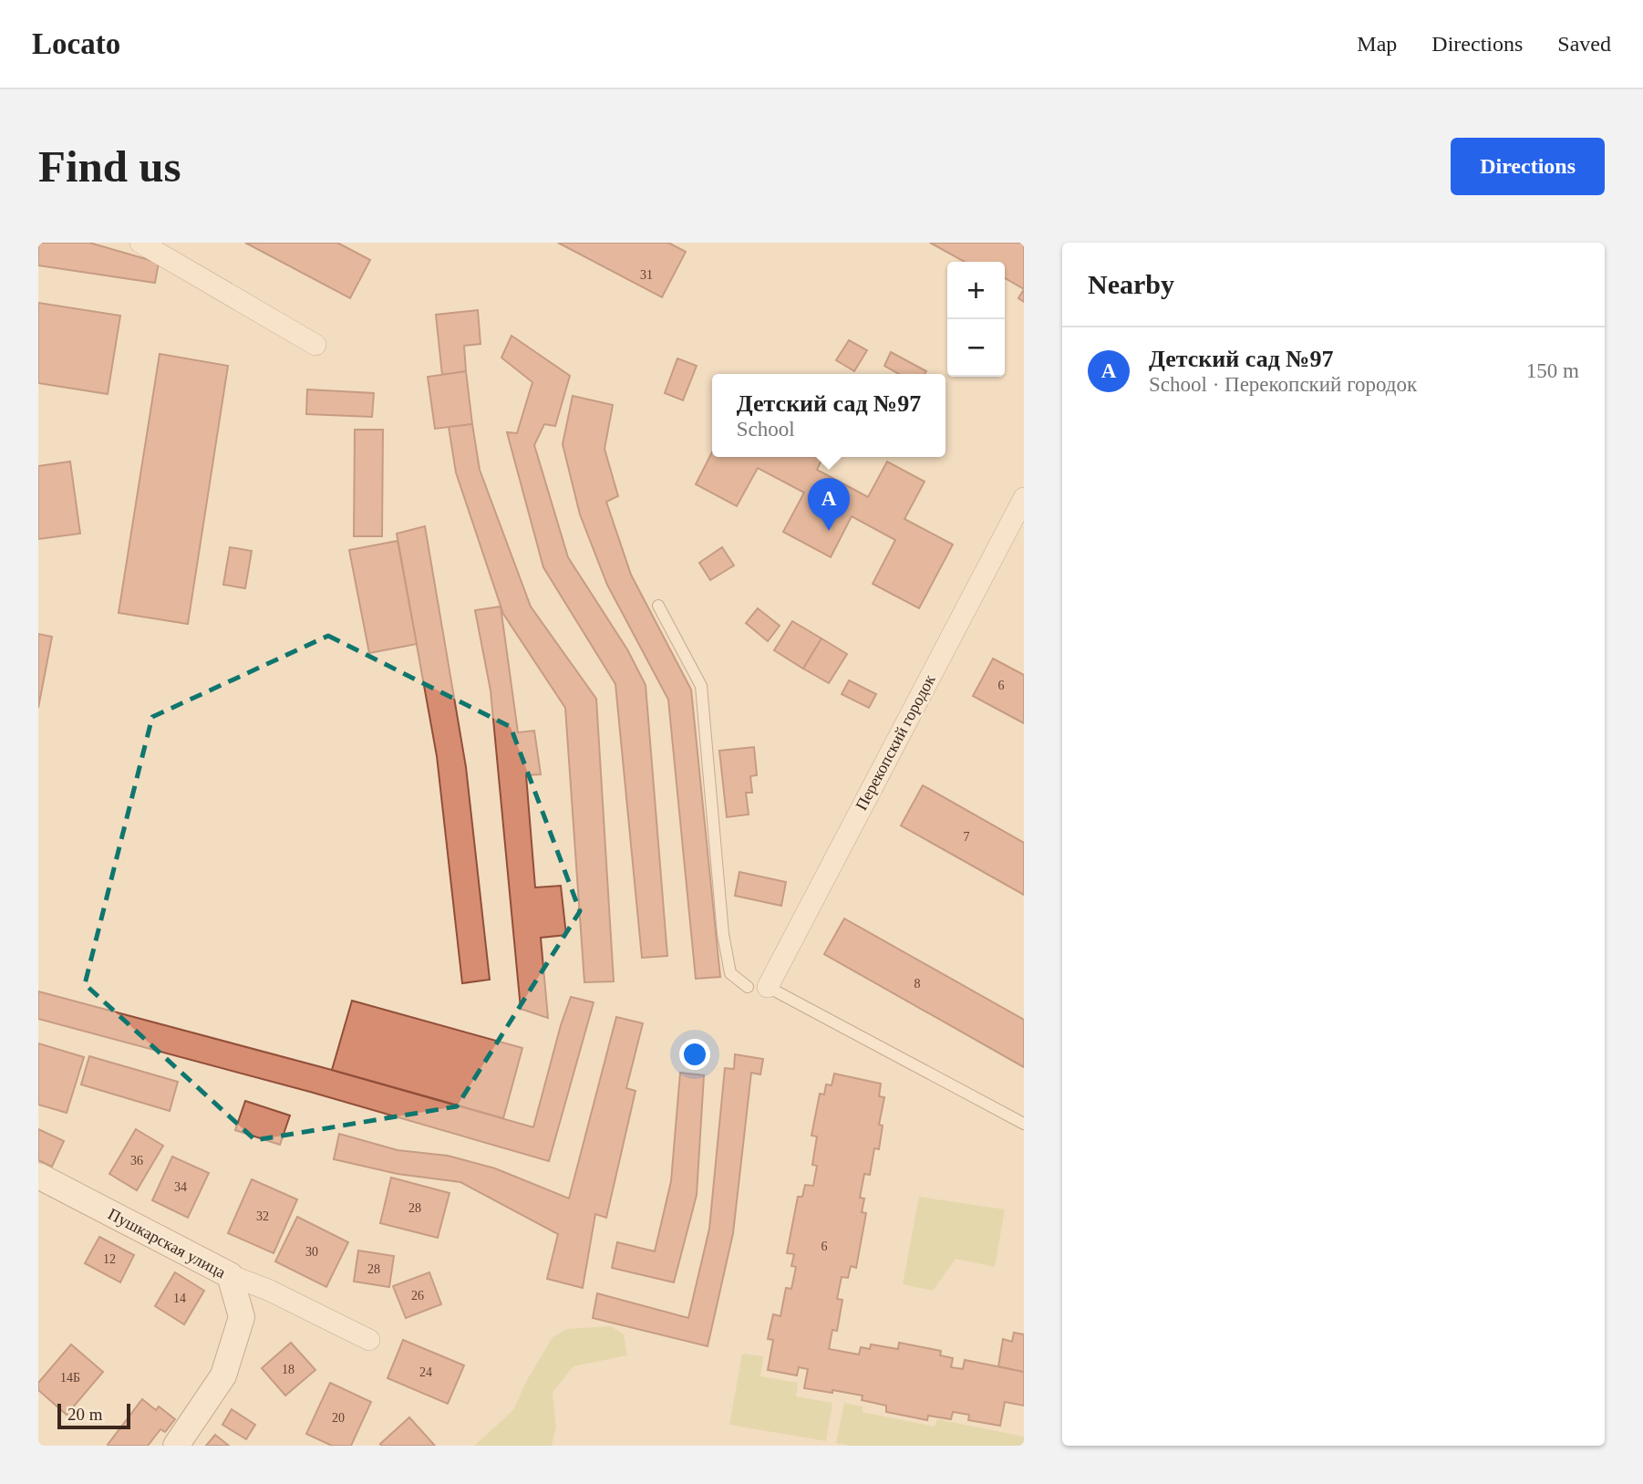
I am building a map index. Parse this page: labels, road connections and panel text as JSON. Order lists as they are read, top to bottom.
{
  "streets": {
    "street": ["Перекопский городок", "Пушкарская улица"]
  },
  "house_numbers": [
    "31",
    "6",
    "7",
    "8",
    "36",
    "34",
    "28",
    "32",
    "6",
    "30",
    "12",
    "28",
    "26",
    "14",
    "18",
    "24",
    "14Б",
    "20"
  ],
  "scale_bar": "20 m",
  "page": {
    "header": "Locato",
    "nav": ["Map", "Directions", "Saved"],
    "buttons": "Directions",
    "title": "Find us",
    "heading": "Nearby",
    "map_buttons": ["+", "−"],
    "list": [
      {
        "mark": "A",
        "name": "Детский сад №97",
        "note": "School · Перекопский городок",
        "value": "150 m"
      }
    ],
    "popup": ["Детский сад №97", "School"],
    "pins": "A",
    "scale": "20 m"
  }
}
